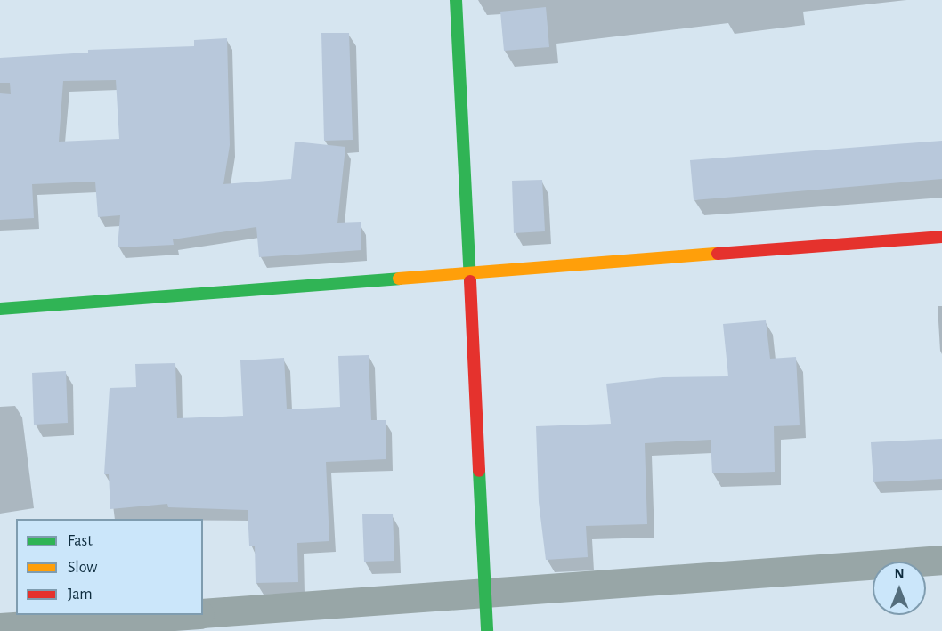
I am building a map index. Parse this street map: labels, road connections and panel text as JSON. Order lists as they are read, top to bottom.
{
  "legend": ["Fast", "Slow", "Jam"],
  "north": "top"
}
